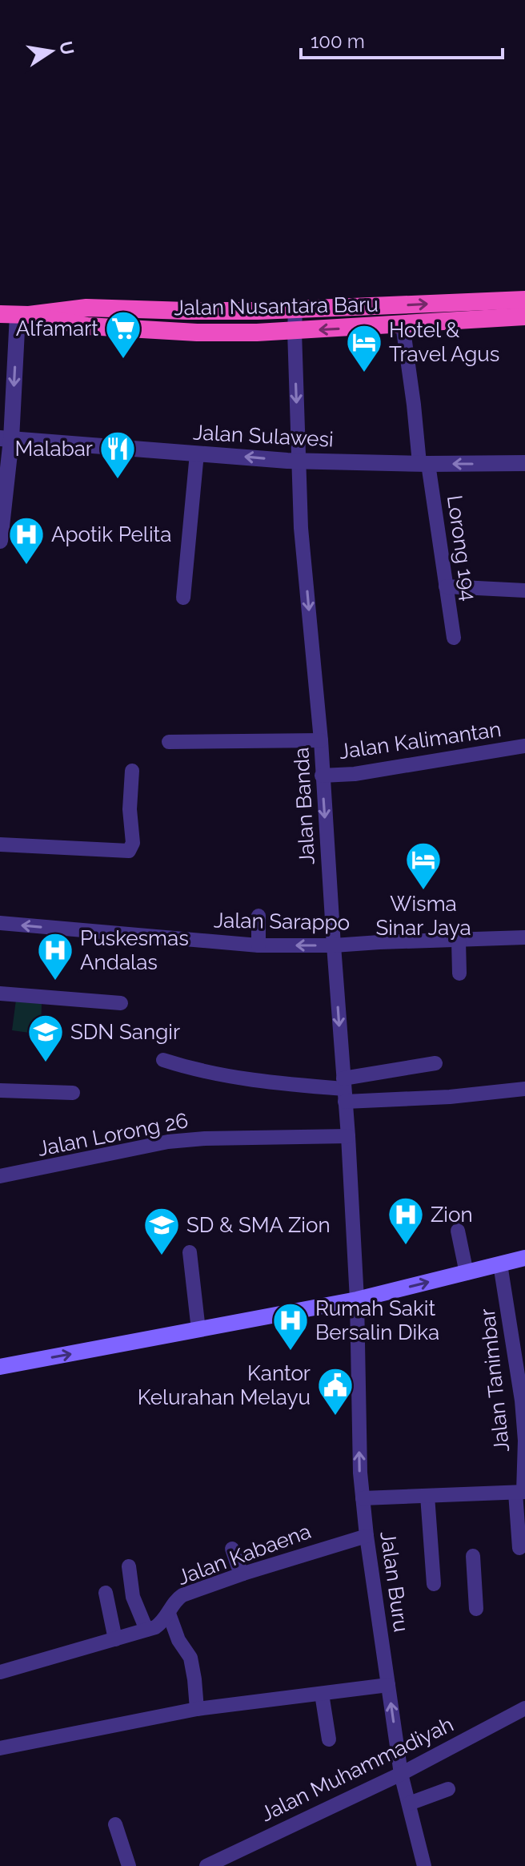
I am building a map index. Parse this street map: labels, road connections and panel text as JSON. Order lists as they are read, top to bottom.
{
  "streets": {
    "highway": ["Jalan Nusantara Baru"],
    "street": [
      "Jalan Sulawesi",
      "Lorong 194",
      "Jalan Kalimantan",
      "Jalan Banda",
      "Jalan Sarappo",
      "Jalan Lorong 26",
      "Jalan Tanimbar",
      "Jalan Kabaena",
      "Jalan Buru",
      "Jalan Muhammadiyah"
    ]
  },
  "crossings": [
    ["Jalan Nusantara Baru", "Lorong 194"],
    ["Jalan Nusantara Baru", "Jalan Banda"],
    ["Jalan Sulawesi", "Lorong 194"],
    ["Jalan Sulawesi", "Jalan Banda"],
    ["Jalan Kalimantan", "Jalan Banda"],
    ["Jalan Banda", "Jalan Sarappo"],
    ["Jalan Banda", "Jalan Lorong 26"],
    ["Jalan Banda", "Jalan Buru"],
    ["Jalan Kabaena", "Jalan Buru"],
    ["Jalan Buru", "Jalan Muhammadiyah"]
  ],
  "one_way": ["Jalan Banda", "Jalan Buru"],
  "places": {
    "supermarket": ["Alfamart"],
    "hotel": ["Hotel & Travel Agus", "Wisma Sinar Jaya"],
    "restaurant": ["Malabar"],
    "hospital": [
      "Apotik Pelita",
      "Puskesmas Andalas",
      "Zion",
      "Rumah Sakit Bersalin Dika"
    ],
    "school or university": ["SDN Sangir", "SD & SMA Zion"],
    "public building": ["Kantor Kelurahan Melayu"]
  },
  "scale_bar": "100 m",
  "north": "right"
}
